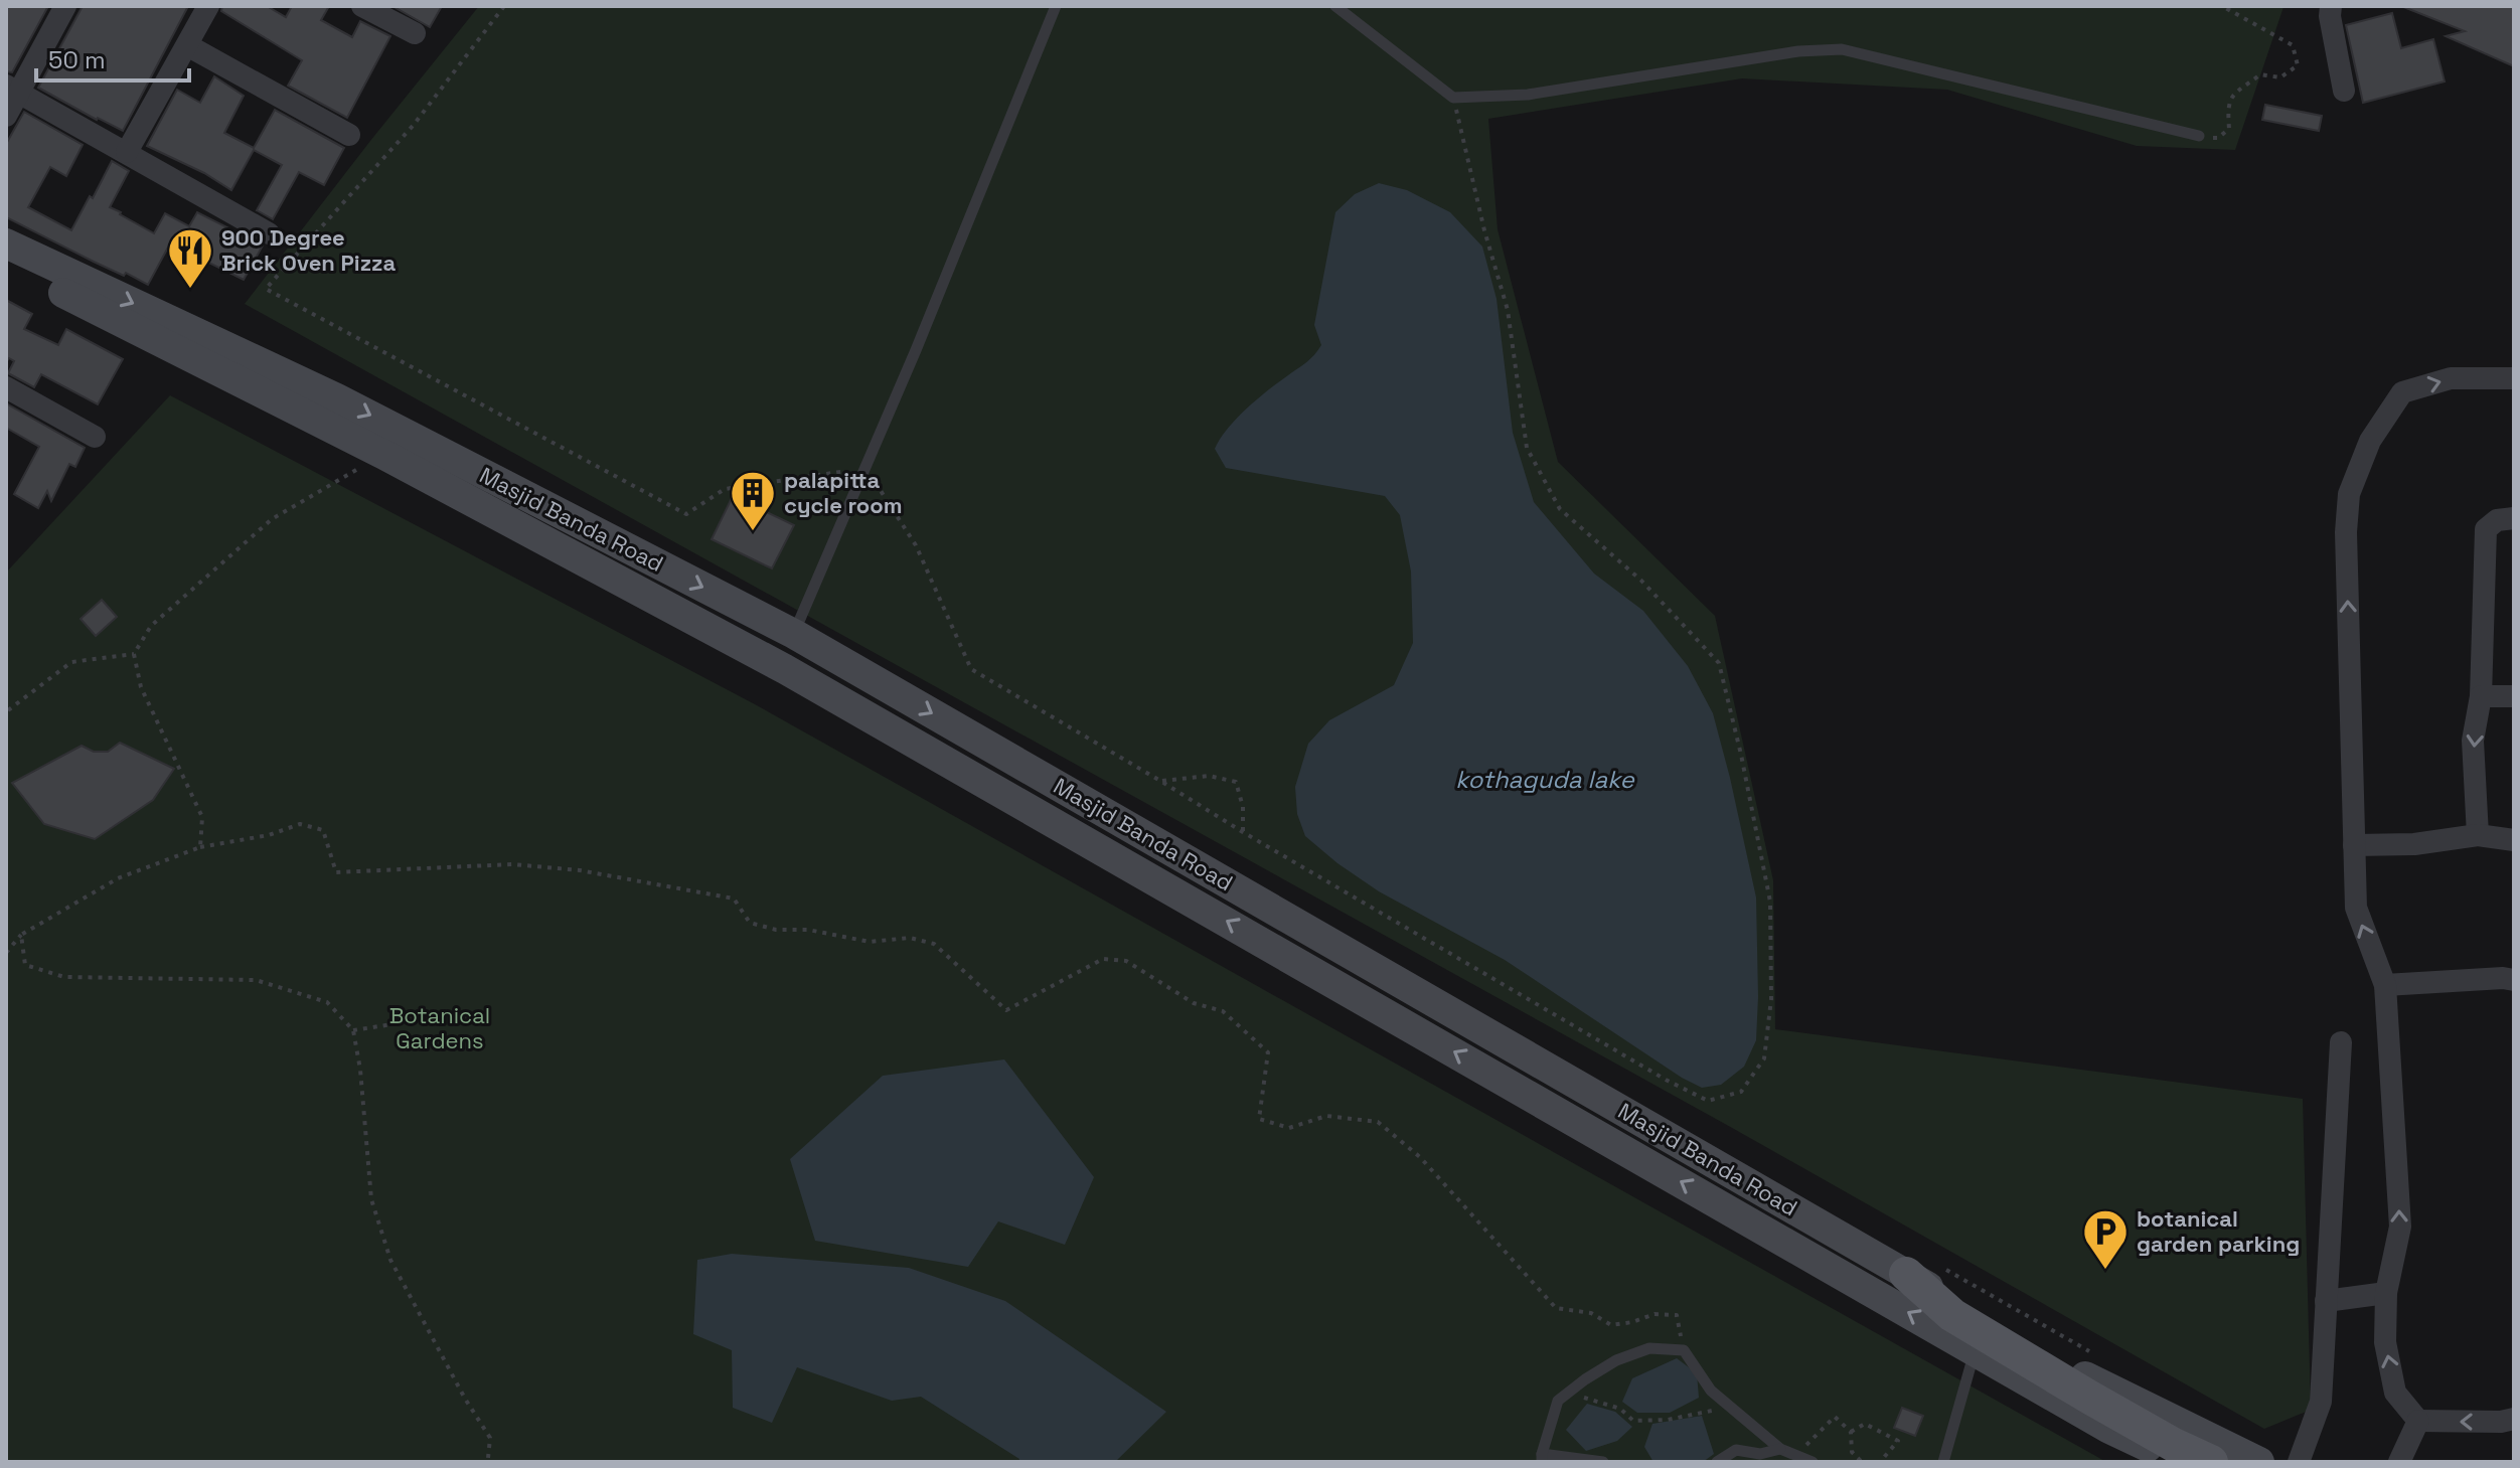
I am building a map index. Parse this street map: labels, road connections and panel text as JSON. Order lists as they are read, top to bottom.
{
  "streets": {
    "main road": ["Masjid Banda Road"]
  },
  "water": ["kothaguda lake"],
  "parks": ["Botanical Gardens"],
  "places": {
    "restaurant": ["900 Degree Brick Oven Pizza"],
    "building": ["palapitta cycle room"],
    "parking": ["botanical garden parking"]
  },
  "scale_bar": "50 m"
}
